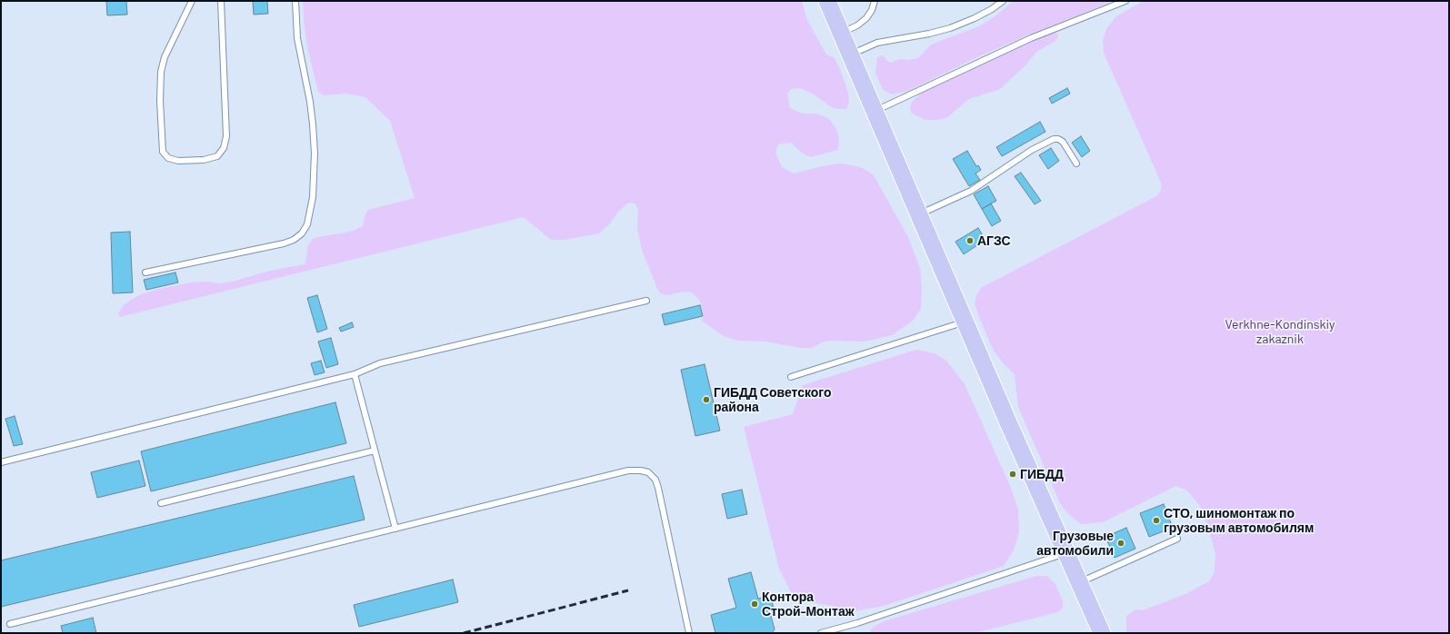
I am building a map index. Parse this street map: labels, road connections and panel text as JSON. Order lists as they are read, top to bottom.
{
  "parks": ["Verkhne-Kondinskiy zakaznik"],
  "places": [
    "АГЗС",
    "ГИБДД Советского района",
    "ГИБДД",
    "СТО, шиномонтаж по грузовым автомобилям",
    "Грузовые автомобили",
    "Контора Строй-Монтаж"
  ]
}
